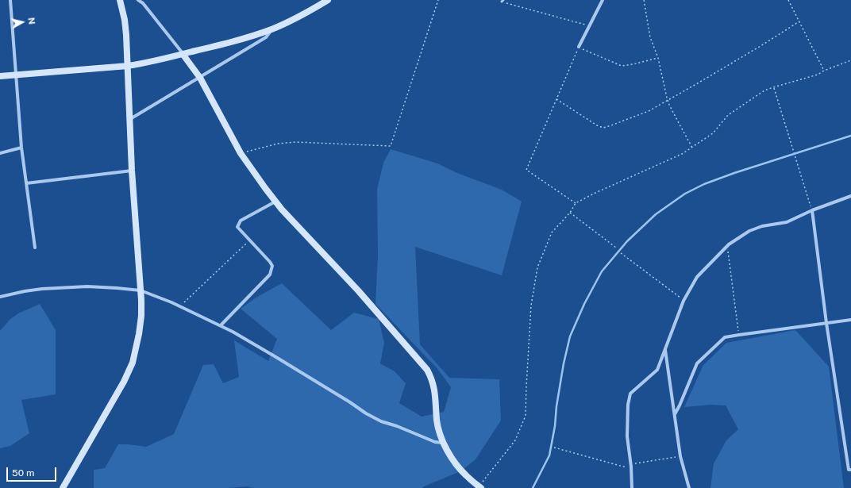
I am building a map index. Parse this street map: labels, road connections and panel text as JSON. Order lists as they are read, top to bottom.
{
  "scale_bar": "50 m",
  "north": "right"
}
